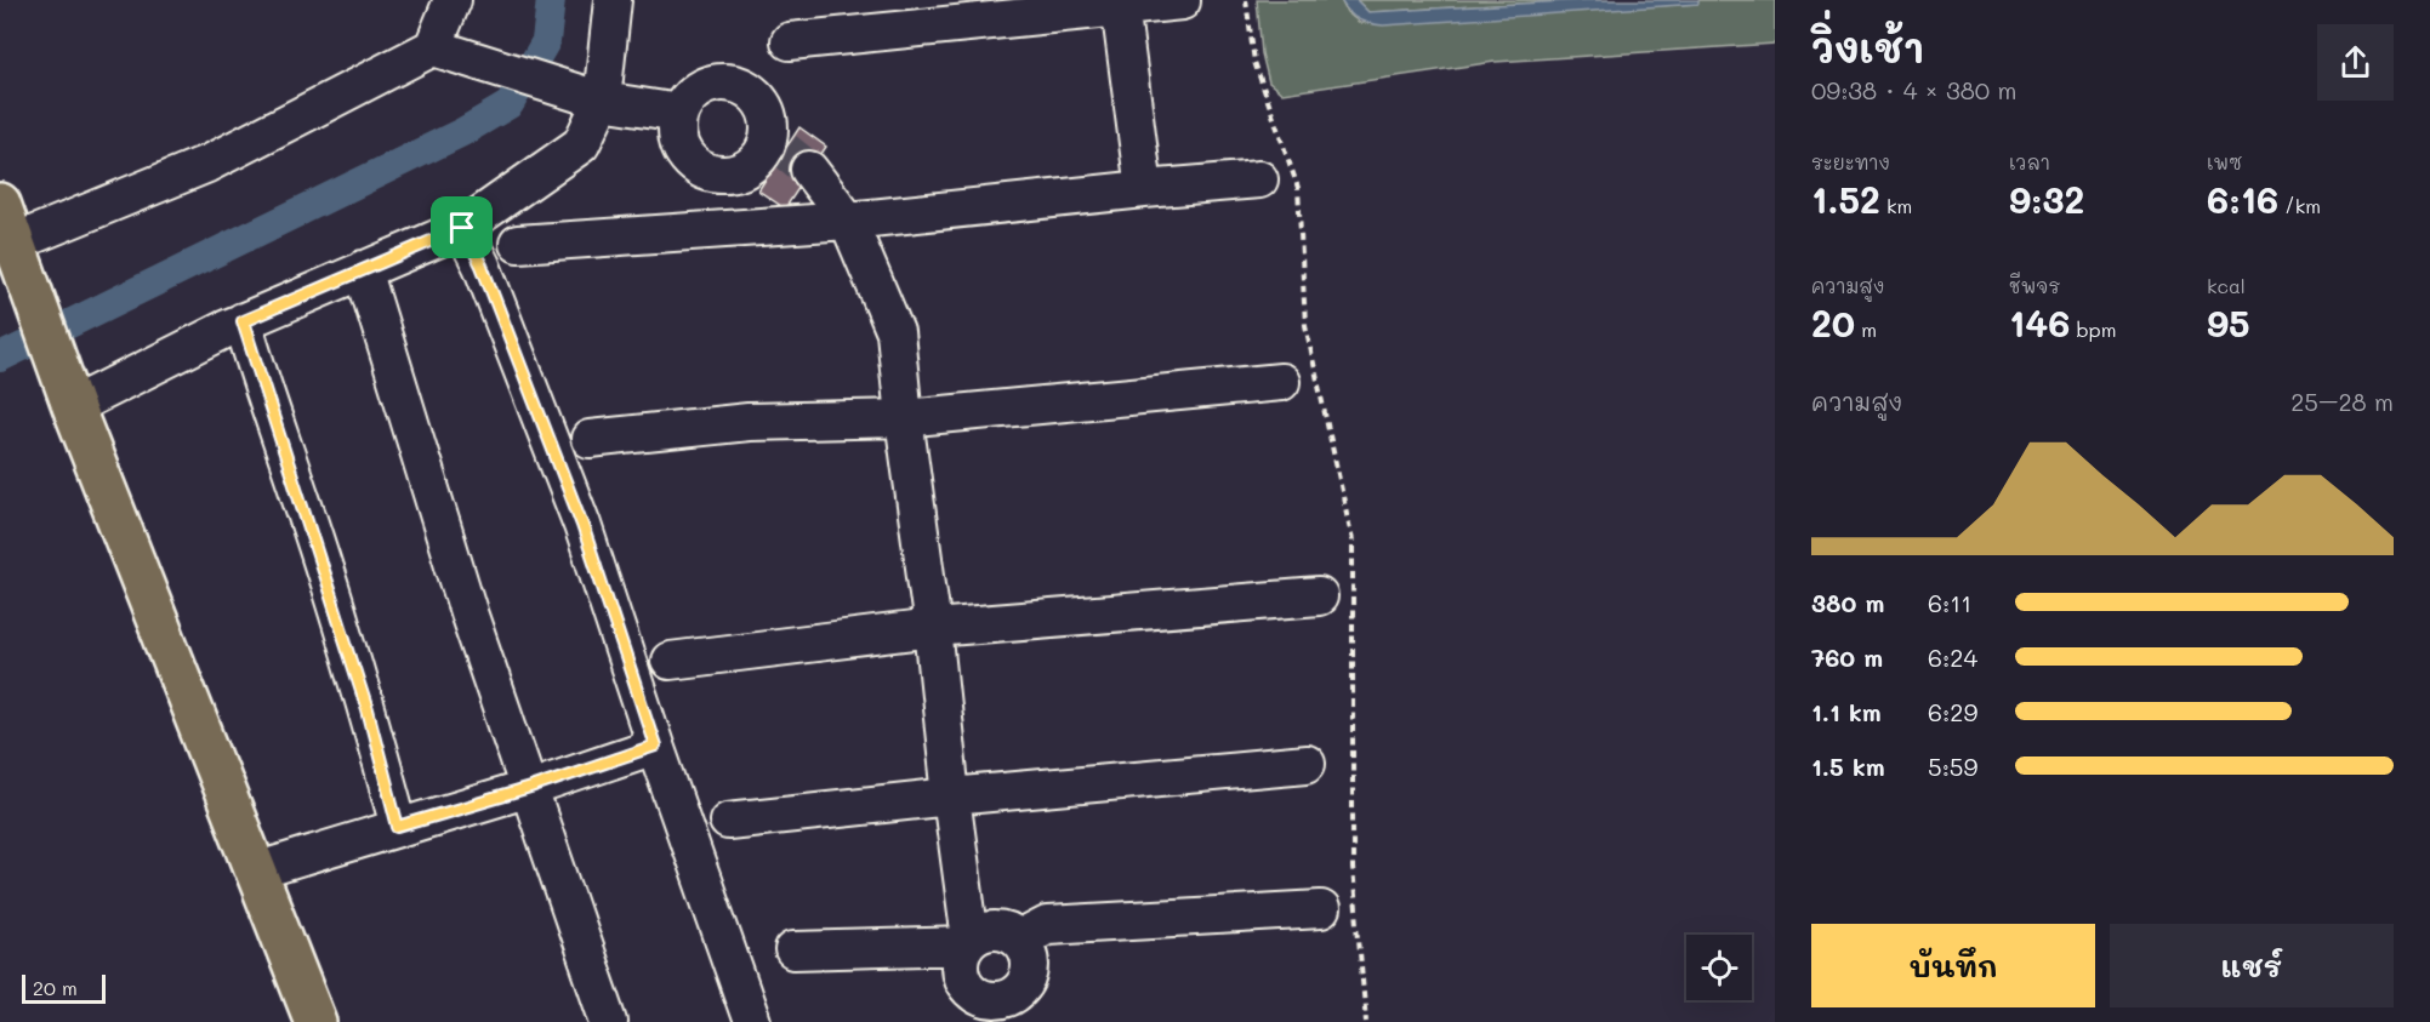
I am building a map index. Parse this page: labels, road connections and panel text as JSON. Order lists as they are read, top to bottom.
{
  "scale_bar": "20 m",
  "page": {
    "heading": ["วิ่งเช้า", "09:38 · 4 × 380 m"],
    "stats": [
      ["ระยะทาง", "1.52 km"],
      ["เวลา", "9:32"],
      ["เพซ", "6:16 /km"],
      ["ความสูง", "20 m"],
      ["ชีพจร", "146 bpm"],
      ["kcal", "95"]
    ],
    "chart": ["ความสูง", "25–28 m"],
    "list": [
      {
        "name": "380 m",
        "note": "6:11"
      },
      {
        "name": "760 m",
        "note": "6:24"
      },
      {
        "name": "1.1 km",
        "note": "6:29"
      },
      {
        "name": "1.5 km",
        "note": "5:59"
      }
    ],
    "buttons": ["บันทึก", "แชร์"],
    "scale": "20 m"
  }
}
